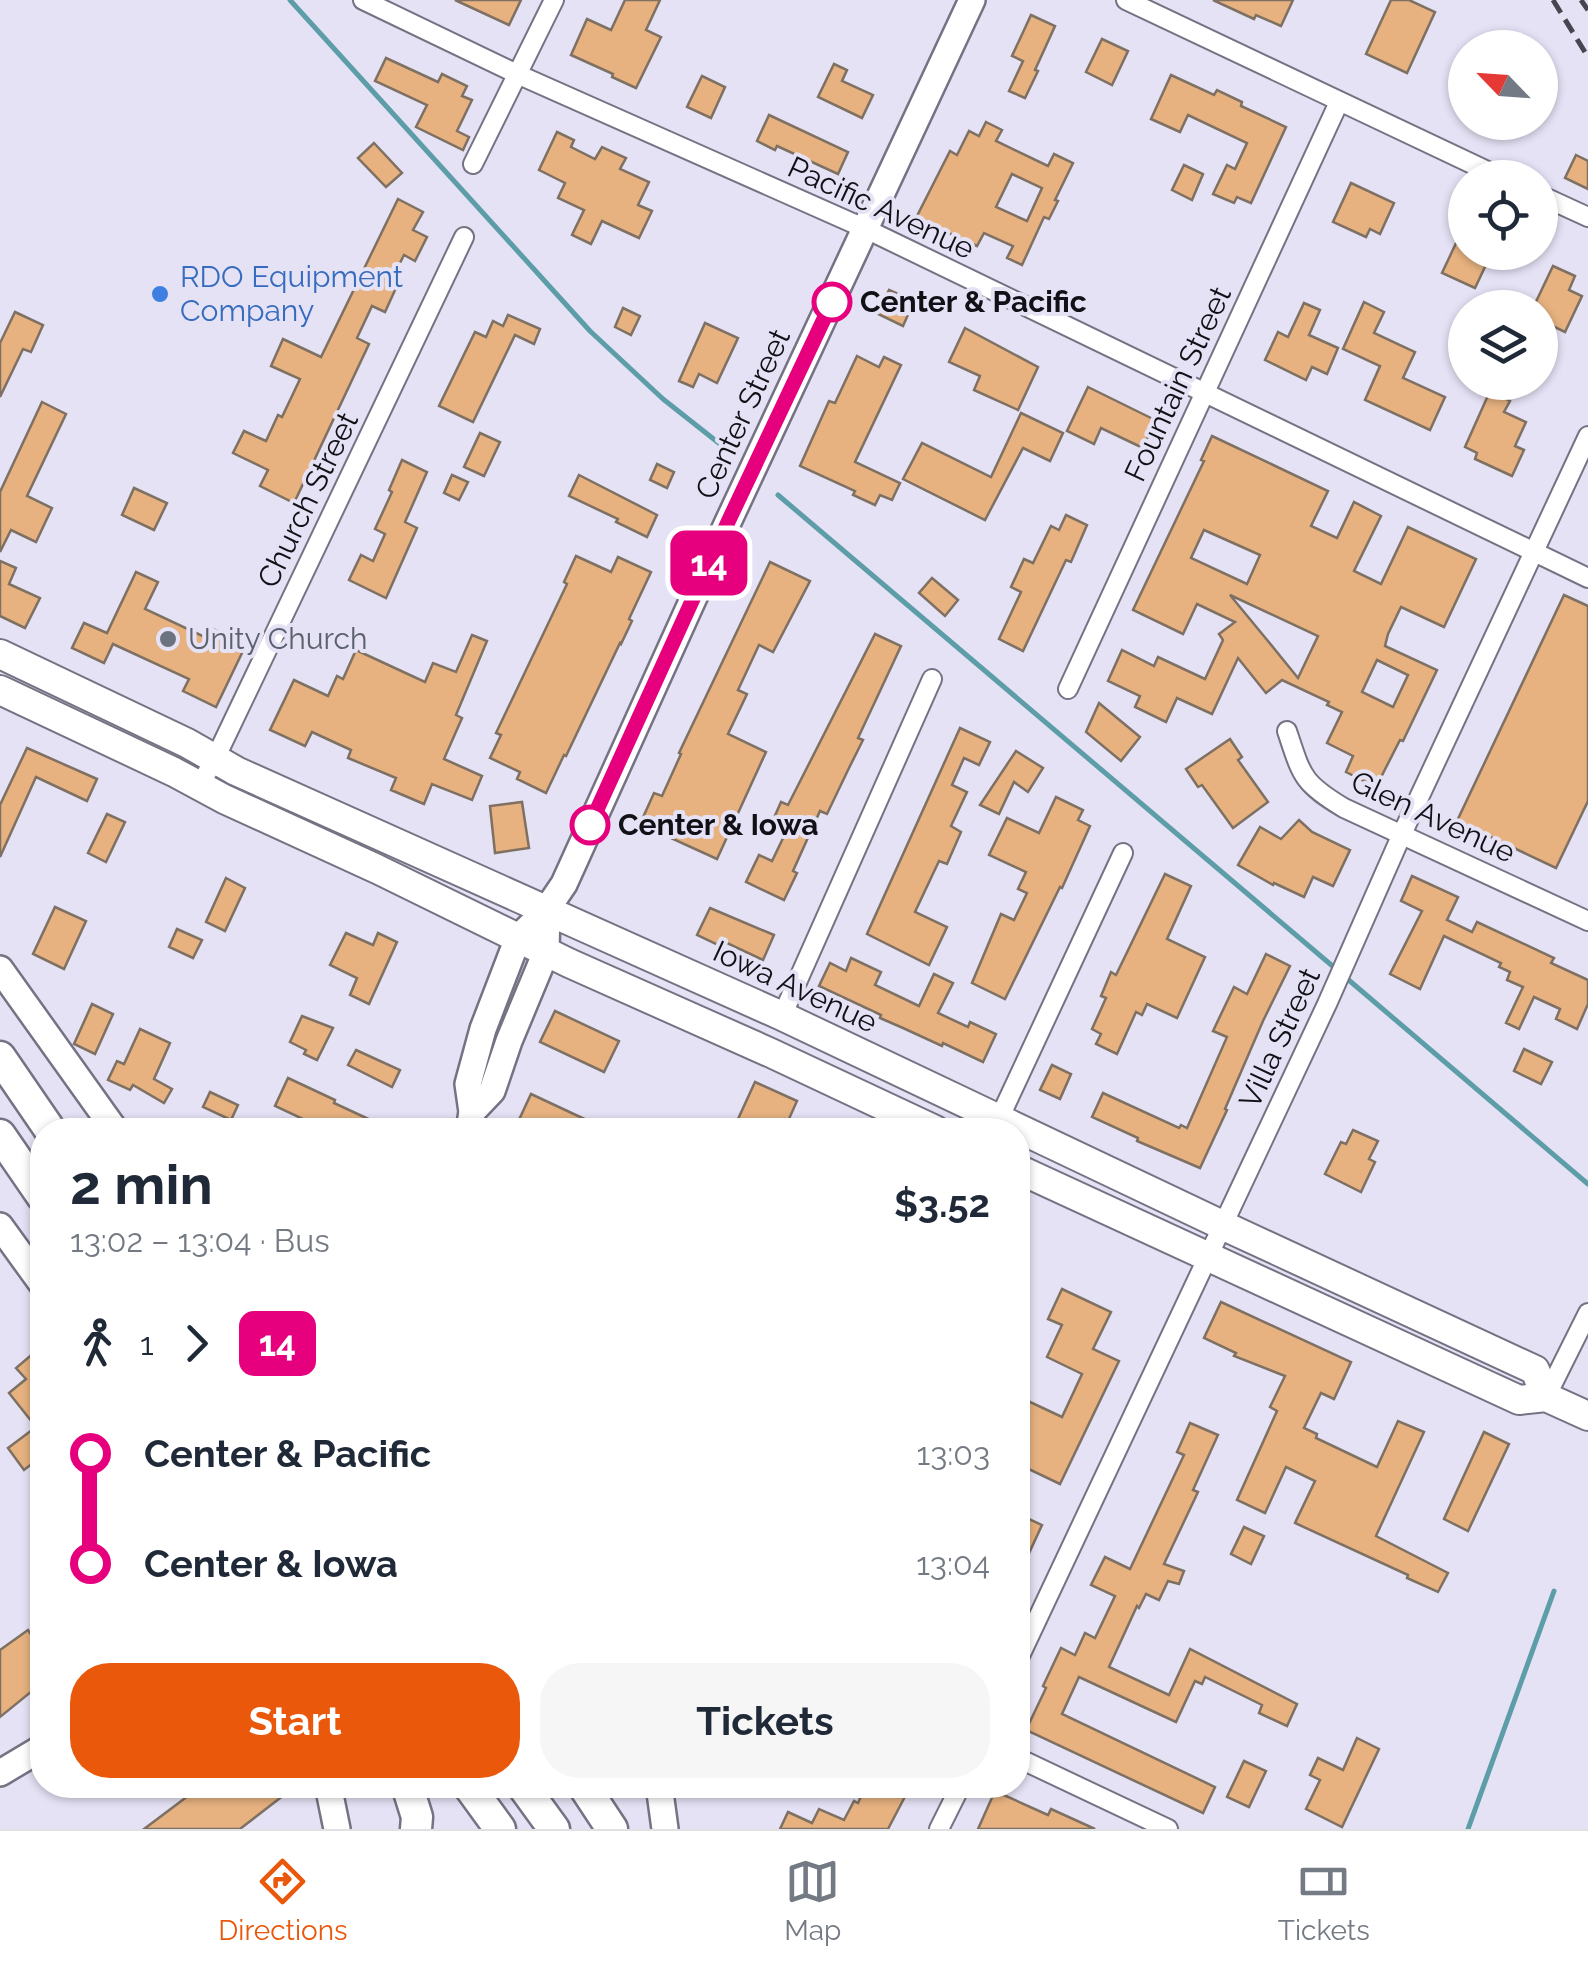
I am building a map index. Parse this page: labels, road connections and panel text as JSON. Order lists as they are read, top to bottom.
{
  "streets": {
    "main road": ["Center Street", "Iowa Avenue"],
    "street": [
      "Pacific Avenue",
      "Fountain Street",
      "Church Street",
      "Glen Avenue",
      "Villa Street"
    ]
  },
  "crossings": [
    ["Pacific Avenue", "Fountain Street"],
    ["Pacific Avenue", "Center Street"],
    ["Pacific Avenue", "Villa Street"],
    ["Center Street", "Iowa Avenue"],
    ["Church Street", "Iowa Avenue"],
    ["Glen Avenue", "Villa Street"],
    ["Iowa Avenue", "Villa Street"]
  ],
  "places": [
    "RDO Equipment Company",
    "Center & Pacific",
    "Unity Church",
    "Center & Iowa"
  ],
  "lines": ["bus line 14"],
  "north": "top left",
  "page": {
    "on_map": "14",
    "heading": ["2 min", "13:02 – 13:04 · Bus", "$3.52"],
    "legs": ["1", "14"],
    "list": [
      {
        "name": "Center & Pacific",
        "value": "13:03"
      },
      {
        "name": "Center & Iowa",
        "value": "13:04"
      }
    ],
    "buttons": ["Start", "Tickets"],
    "tabs": ["Directions", "Map", "Tickets"]
  }
}
